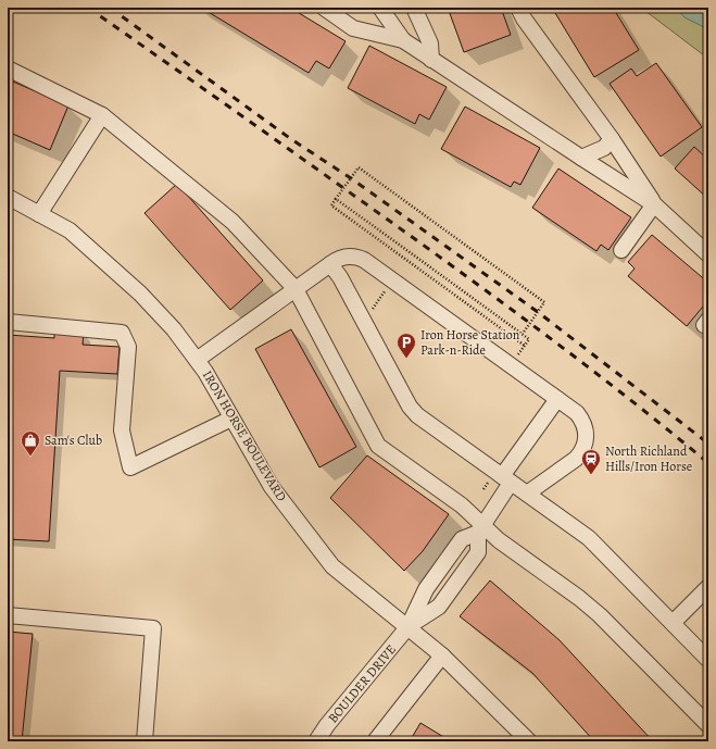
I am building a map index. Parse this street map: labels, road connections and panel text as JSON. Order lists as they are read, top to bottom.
{
  "streets": {
    "street": ["IRON HORSE BOULEVARD", "BOULDER DRIVE"]
  },
  "crossings": [
    ["IRON HORSE BOULEVARD", "BOULDER DRIVE"]
  ],
  "places": {
    "parking": ["Iron Horse Station Park-n-Ride"],
    "shop": ["Sam's Club"],
    "station": ["North Richland Hills/Iron Horse"]
  }
}
